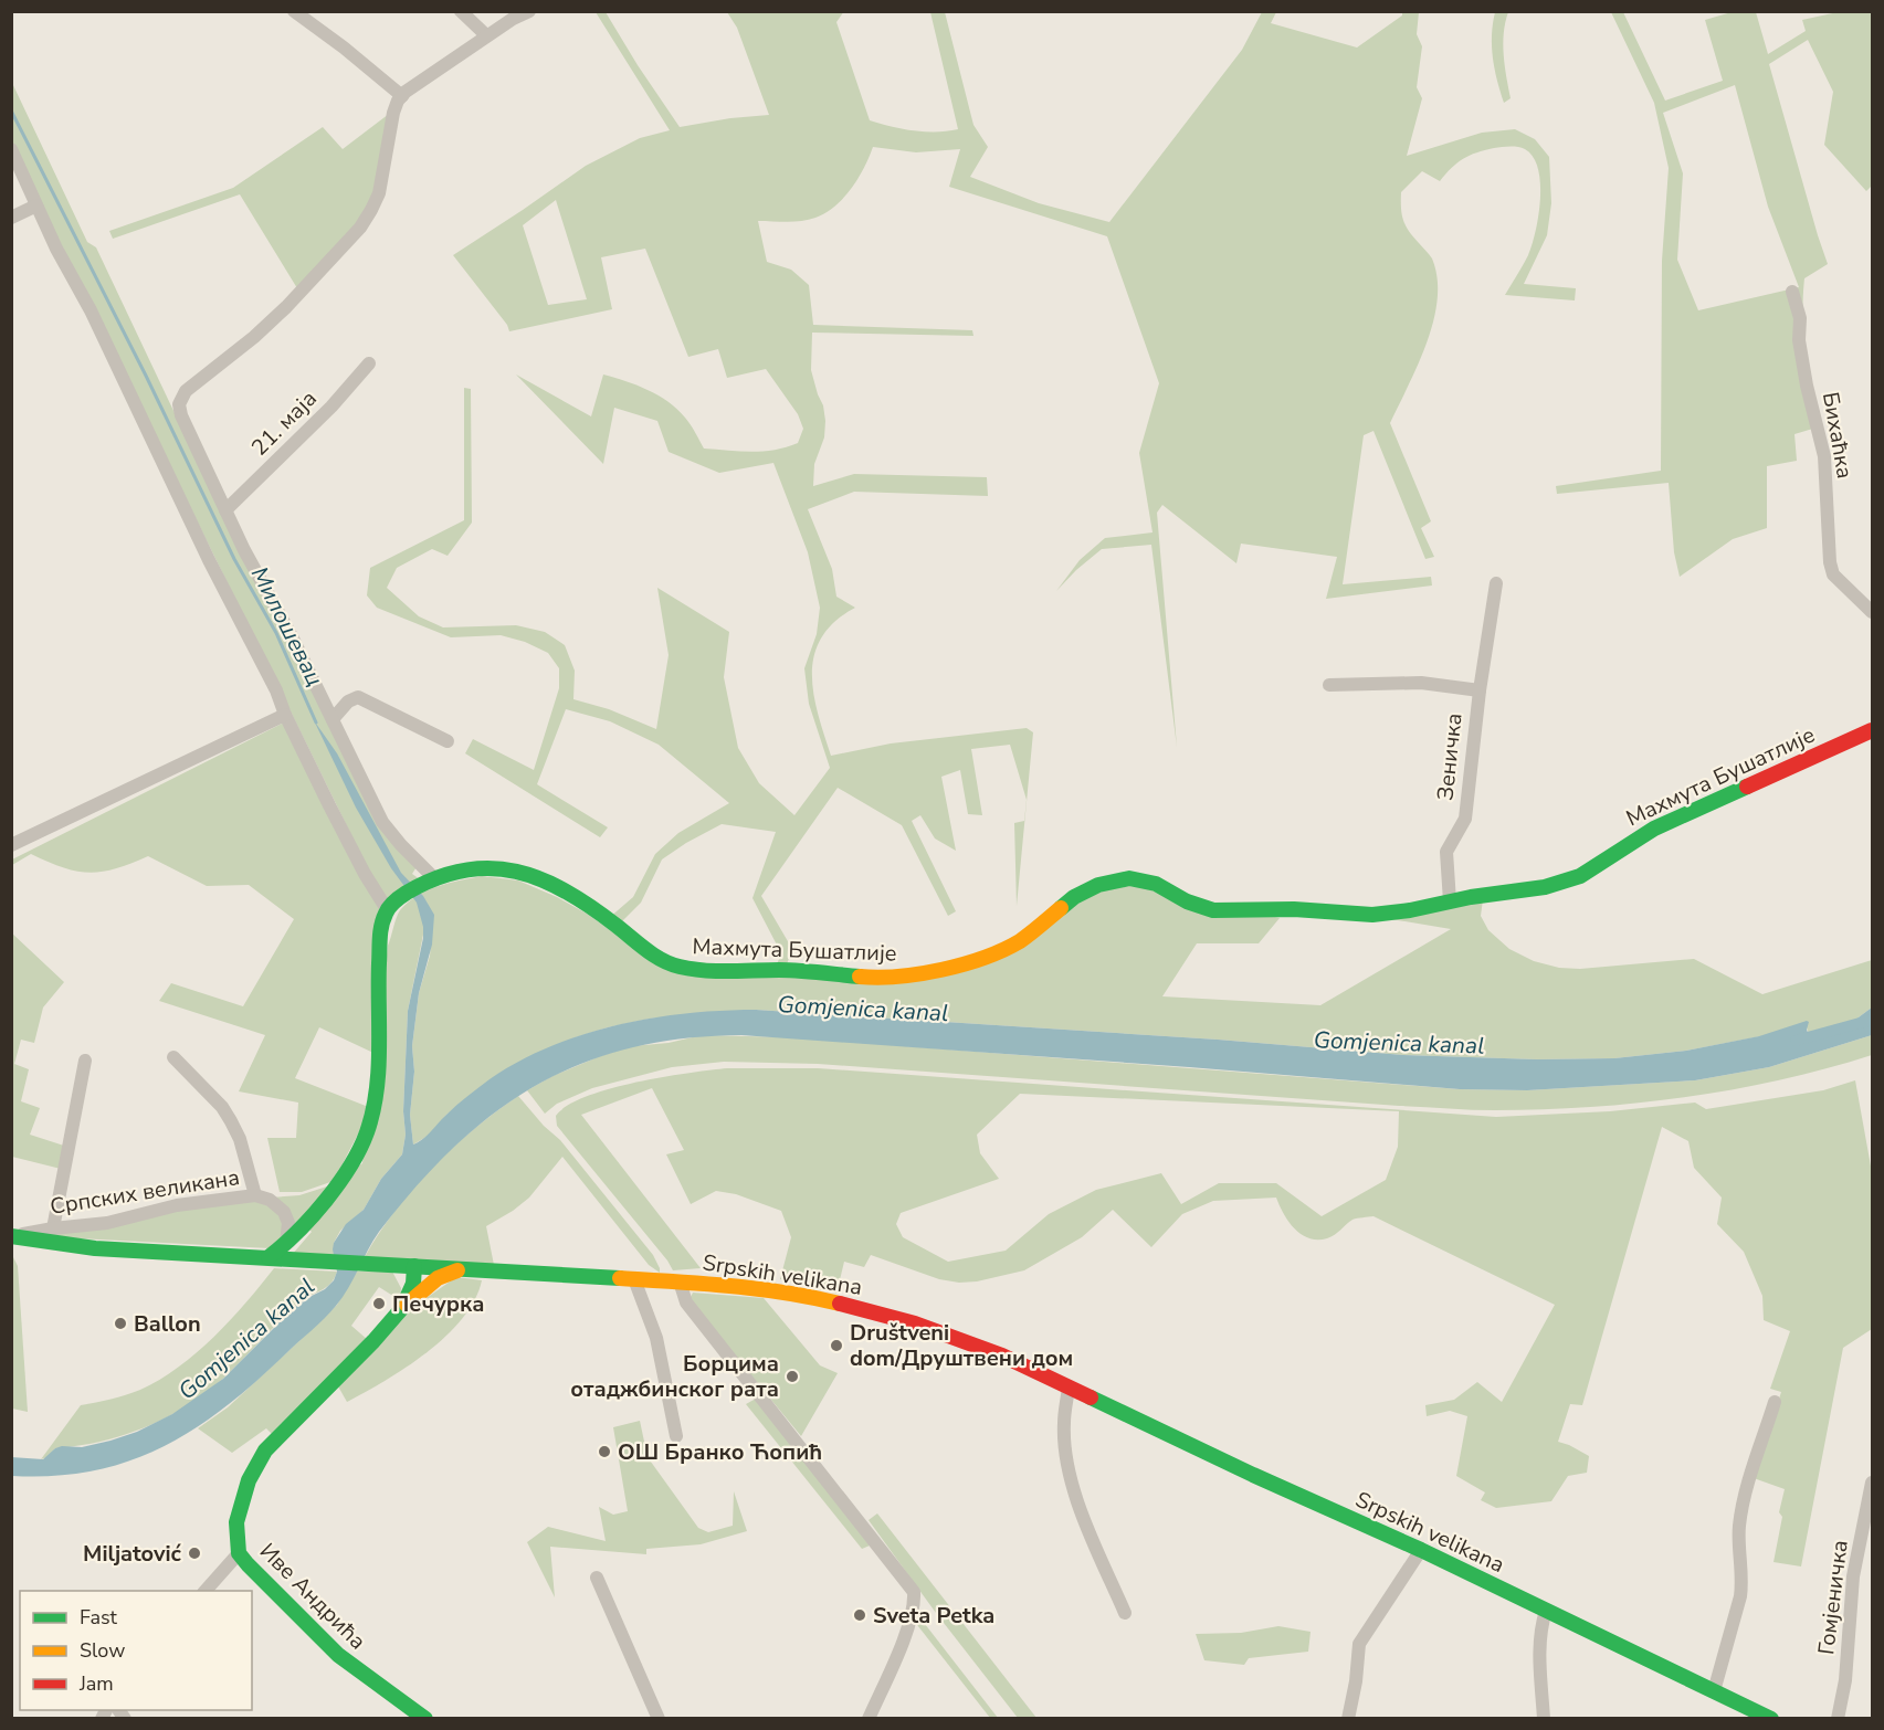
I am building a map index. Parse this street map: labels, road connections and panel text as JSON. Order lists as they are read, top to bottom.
{
  "streets": {
    "street": [
      "21. маја",
      "Бихаћка",
      "Зеничка",
      "Махмута Бушатлије",
      "Српских великана",
      "Srpskih velikana",
      "Иве Андрића",
      "Гомјеничка"
    ]
  },
  "crossings": [
    ["Зеничка", "Махмута Бушатлије"],
    ["Српских великана", "Srpskih velikana"]
  ],
  "water": ["Милошевац", "Gomjenica kanal"],
  "places": [
    "Печурка",
    "Ballon",
    "Društveni dom/Друштвени дом",
    "Борцима отаджбинског рата",
    "ОШ Бранко Ћопић",
    "Miljatović",
    "Sveta Petka"
  ],
  "legend": ["Fast", "Slow", "Jam"]
}
